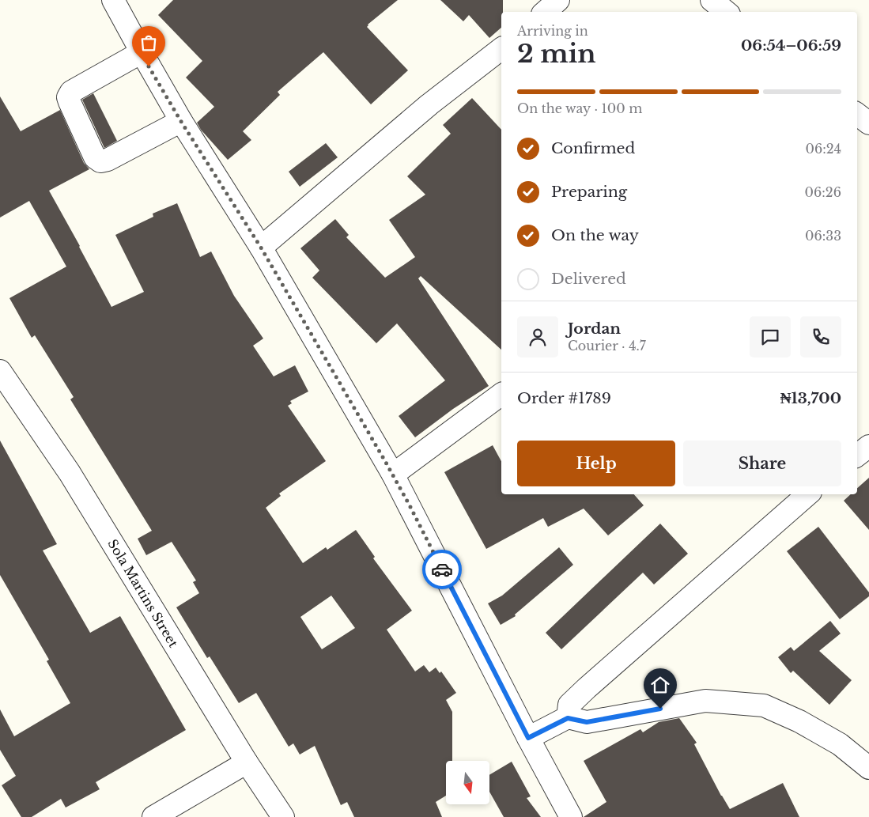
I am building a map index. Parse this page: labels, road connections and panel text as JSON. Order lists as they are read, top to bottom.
{
  "streets": {
    "street": ["Sola Martins Street"]
  },
  "north": "bottom",
  "page": {
    "heading": ["2 min", "Arriving in", "06:54–06:59"],
    "panel": [
      "Jordan",
      "Courier · 4.7",
      "Order #1789",
      "₦13,700"
    ],
    "bar": "On the way · 100 m",
    "list": [
      ["Confirmed", "06:24"],
      ["Preparing", "06:26"],
      ["On the way", "06:33"],
      "Delivered"
    ],
    "buttons": ["Help", "Share"]
  }
}
